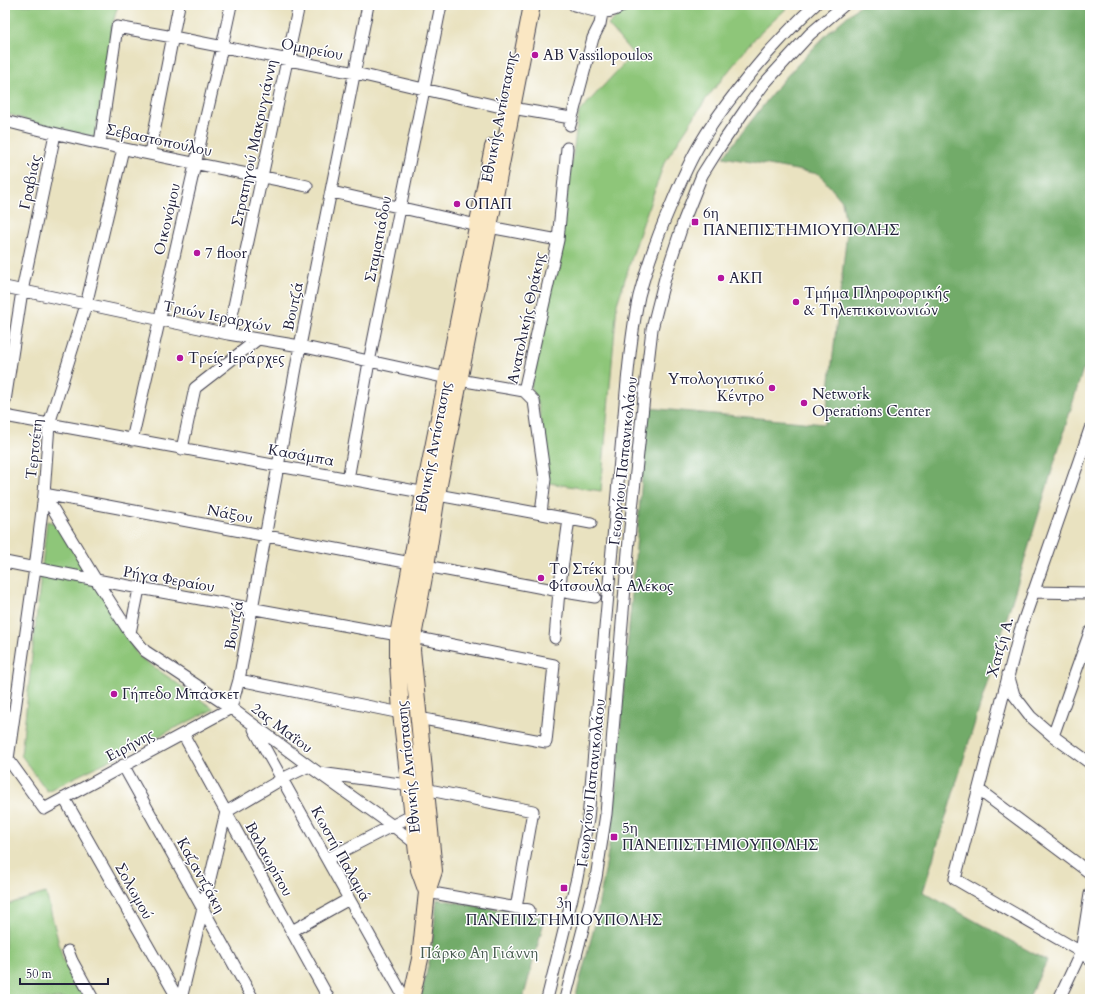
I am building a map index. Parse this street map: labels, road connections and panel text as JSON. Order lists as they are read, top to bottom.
{
  "streets": {
    "main road": ["Εθνικής Αντίστασης"],
    "street": [
      "Ομηρείου",
      "Σεβαστοπούλου",
      "Στρατηγού Μακρυγιάννη",
      "Γραβιάς",
      "Οικονόμου",
      "Σταματιάδου",
      "Βουτζά",
      "Τριών Ιεραρχών",
      "Ανατολικής Θράκης",
      "Τερτσέτη",
      "Κασάμπα",
      "Γεωργίου Παπανικολάου",
      "Νάξου",
      "Ρήγα Φεραίου",
      "Χατζή Α.",
      "2ας Μαΐου",
      "Ειρήνης",
      "Κωστή Παλαμά",
      "Βαλαωρίτου",
      "Καζαντζάκη",
      "Σολωμού"
    ]
  },
  "crossings": [
    ["Ομηρείου", "Εθνικής Αντίστασης"],
    ["Ομηρείου", "Σεβαστοπούλου"],
    ["Ομηρείου", "Στρατηγού Μακρυγιάννη"],
    ["Ομηρείου", "Οικονόμου"],
    ["Ομηρείου", "Σταματιάδου"],
    ["Ομηρείου", "Βουτζά"],
    ["Εθνικής Αντίστασης", "Τριών Ιεραρχών"],
    ["Εθνικής Αντίστασης", "Κασάμπα"],
    ["Εθνικής Αντίστασης", "Νάξου"],
    ["Εθνικής Αντίστασης", "Ρήγα Φεραίου"],
    ["Εθνικής Αντίστασης", "2ας Μαΐου"],
    ["Σεβαστοπούλου", "Στρατηγού Μακρυγιάννη"],
    ["Σεβαστοπούλου", "Γραβιάς"],
    ["Σεβαστοπούλου", "Οικονόμου"],
    ["Σεβαστοπούλου", "Τερτσέτη"],
    ["Στρατηγού Μακρυγιάννη", "Τριών Ιεραρχών"],
    ["Γραβιάς", "Τριών Ιεραρχών"],
    ["Οικονόμου", "Τριών Ιεραρχών"],
    ["Οικονόμου", "Κασάμπα"],
    ["Σταματιάδου", "Τριών Ιεραρχών"],
    ["Σταματιάδου", "Κασάμπα"],
    ["Βουτζά", "Τριών Ιεραρχών"],
    ["Βουτζά", "Κασάμπα"],
    ["Βουτζά", "Νάξου"],
    ["Βουτζά", "Ρήγα Φεραίου"],
    ["Βουτζά", "2ας Μαΐου"],
    ["Βουτζά", "Ειρήνης"],
    ["Τριών Ιεραρχών", "Ανατολικής Θράκης"],
    ["Τριών Ιεραρχών", "Τερτσέτη"],
    ["Ανατολικής Θράκης", "Κασάμπα"],
    ["Τερτσέτη", "Κασάμπα"],
    ["Τερτσέτη", "Νάξου"],
    ["Τερτσέτη", "Ρήγα Φεραίου"],
    ["Τερτσέτη", "2ας Μαΐου"],
    ["Τερτσέτη", "Ειρήνης"],
    ["Νάξου", "2ας Μαΐου"],
    ["Ρήγα Φεραίου", "2ας Μαΐου"],
    ["2ας Μαΐου", "Ειρήνης"],
    ["2ας Μαΐου", "Κωστή Παλαμά"],
    ["Ειρήνης", "Βαλαωρίτου"],
    ["Ειρήνης", "Καζαντζάκη"],
    ["Ειρήνης", "Σολωμού"]
  ],
  "parks": ["Πάρκο Αη Γιάννη"],
  "places": {
    "other": [
      "AB Vassilopoulos",
      "ΟΠΑΠ",
      "7 floor",
      "ΑΚΠ",
      "Τμήμα Πληροφορικής & Τηλεπικοινωνιών",
      "Τρείς Ιεράρχες",
      "Υπολογιστικό Κέντρο",
      "Network Operations Center",
      "Το Στέκι του Φίτσουλα - Αλέκος",
      "Γήπεδο Μπάσκετ"
    ],
    "transit": ["6η ΠΑΝΕΠΙΣΤΗΜΙΟΥΠΟΛΗΣ", "5η ΠΑΝΕΠΙΣΤΗΜΙΟΥΠΟΛΗΣ", "3η ΠΑΝΕΠΙΣΤΗΜΙΟΥΠΟΛΗΣ"]
  },
  "scale_bar": "50 m"
}
